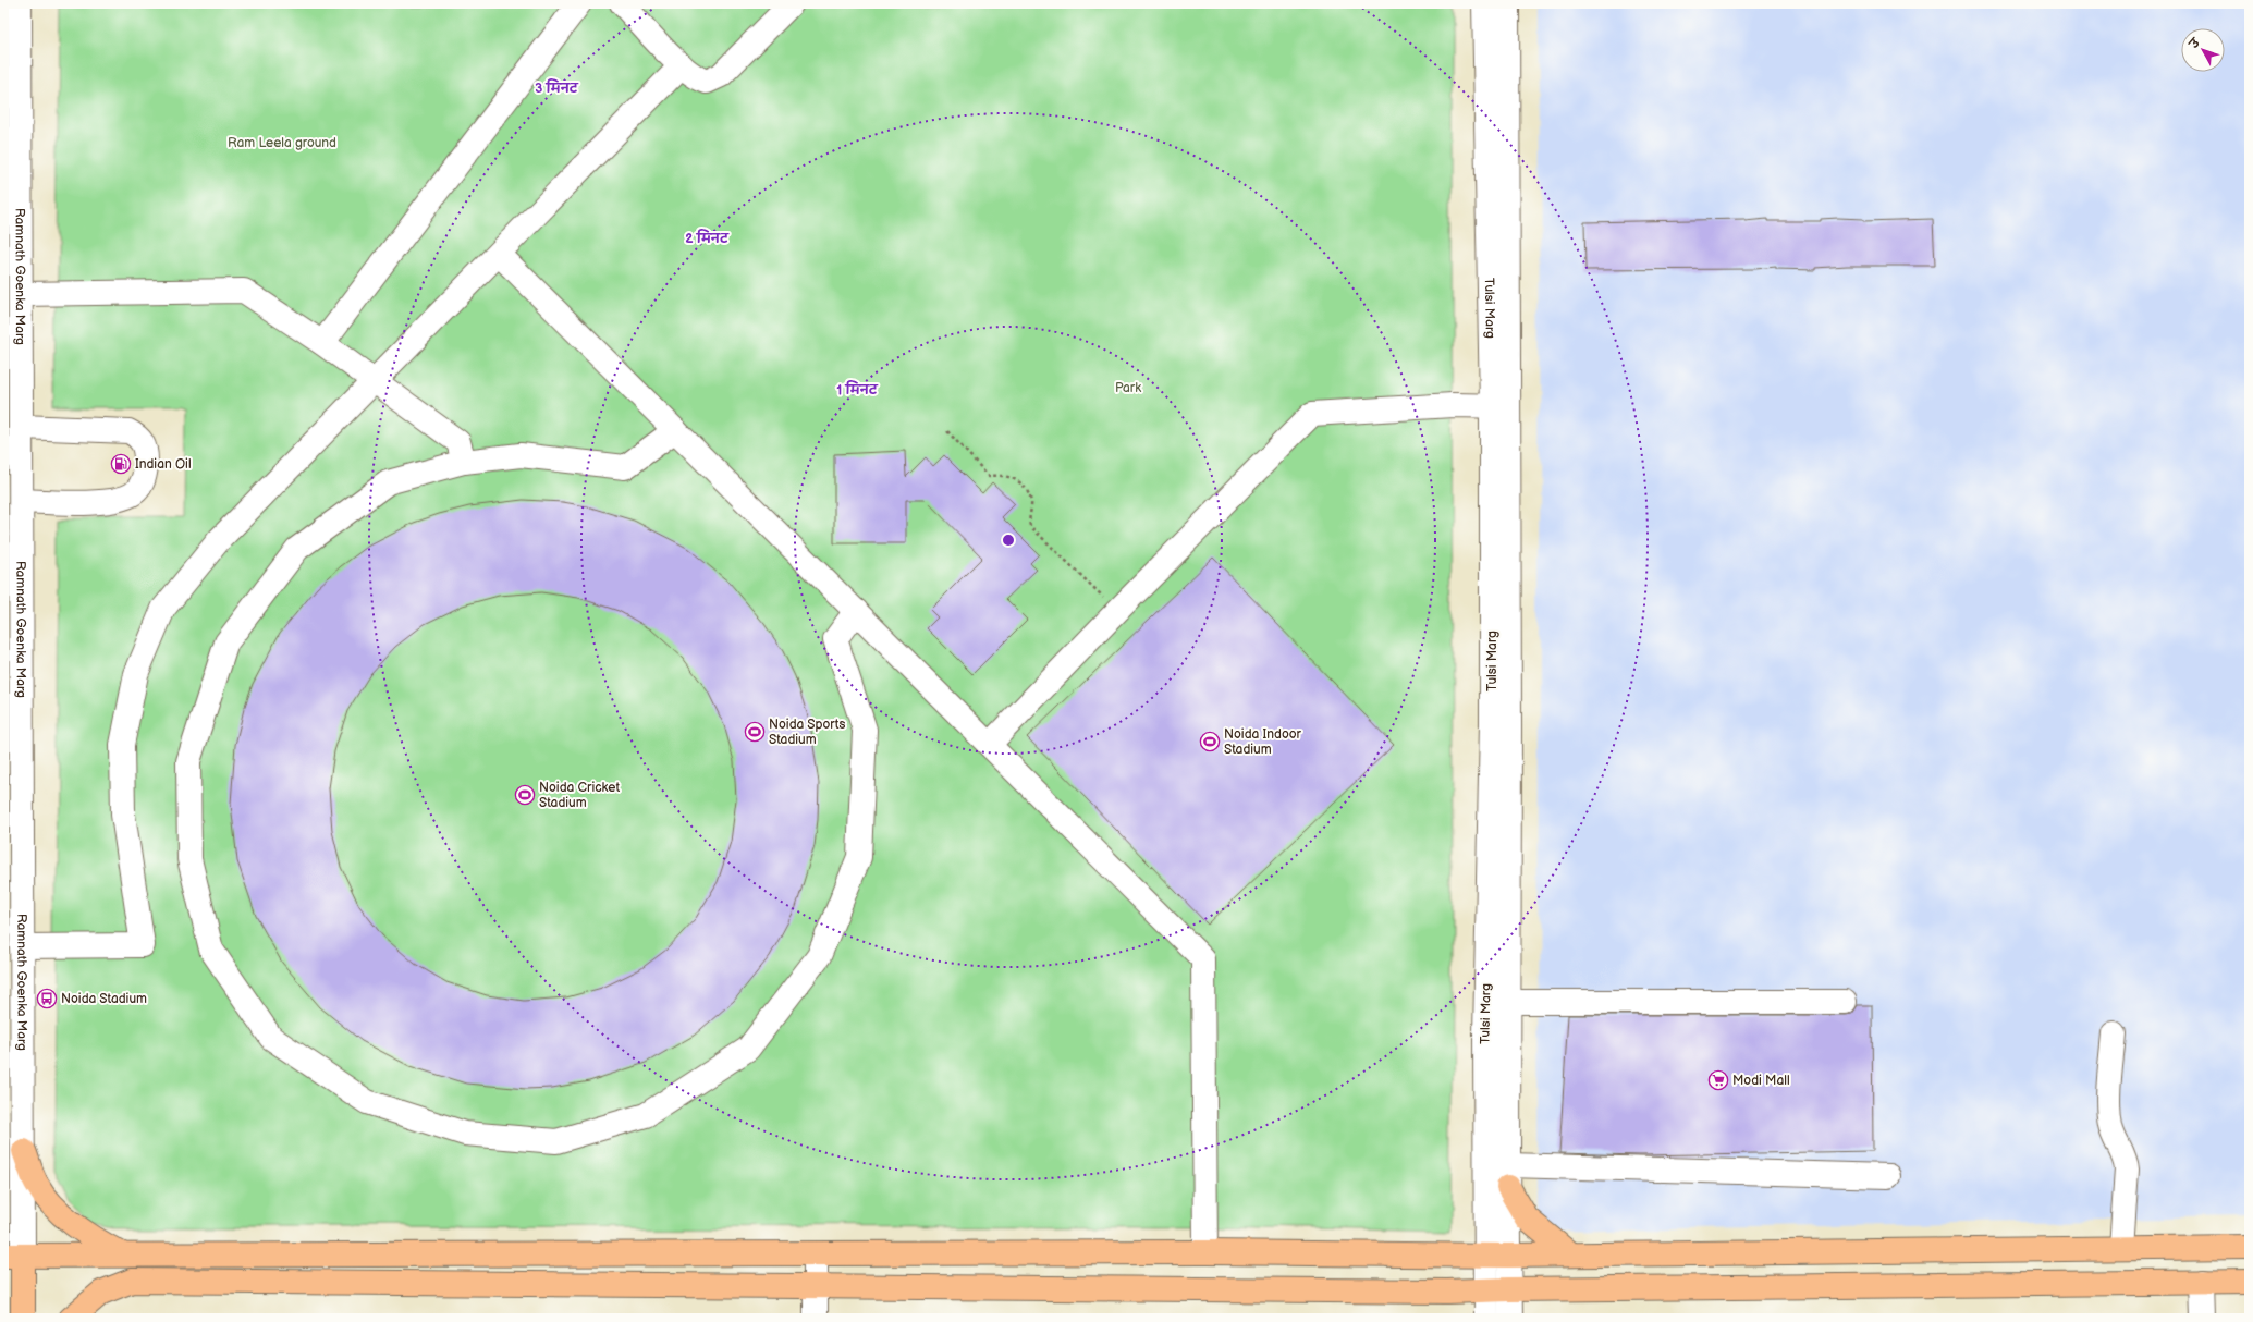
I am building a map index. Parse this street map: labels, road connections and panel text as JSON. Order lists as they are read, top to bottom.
{
  "streets": {
    "street": ["Ramnath Goenka Marg", "Tulsi Marg"]
  },
  "parks": ["Ram Leela ground", "Park"],
  "places": {
    "fuel station": ["Indian Oil"],
    "sports": ["Noida Sports Stadium", "Noida Indoor Stadium", "Noida Cricket Stadium"],
    "bus stop": ["Noida Stadium"],
    "supermarket": ["Modi Mall"]
  },
  "north": "top left",
  "rings": ["3 मिनट", "2 मिनट", "1 मिनट"]
}
